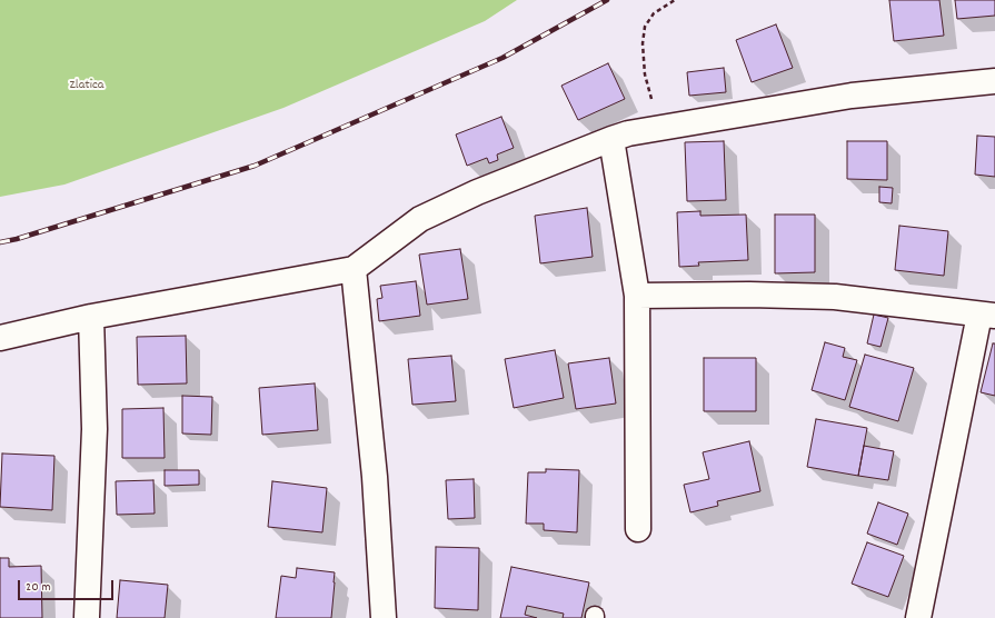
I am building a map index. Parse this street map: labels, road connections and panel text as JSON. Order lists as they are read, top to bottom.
{
  "parks": ["Zlatica"],
  "scale_bar": "20 m"
}
